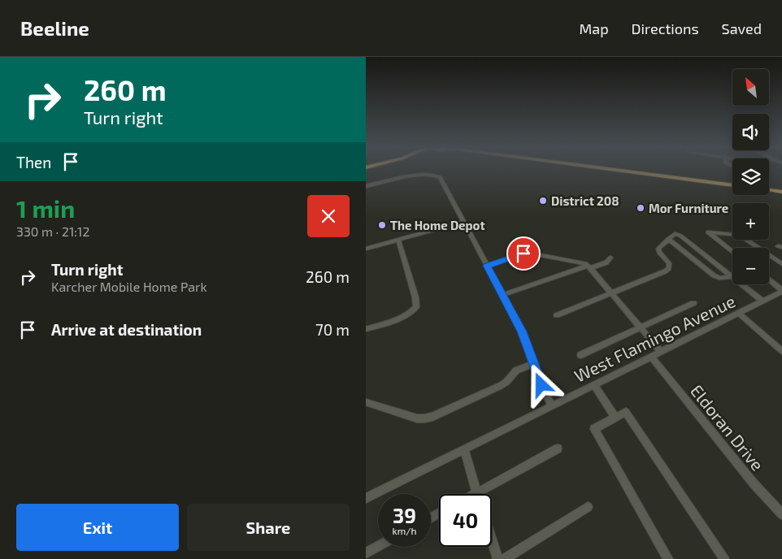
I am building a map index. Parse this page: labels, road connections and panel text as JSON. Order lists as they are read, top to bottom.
{
  "streets": {
    "street": ["West Flamingo Avenue", "Eldoran Drive"]
  },
  "crossings": [
    ["West Flamingo Avenue", "Eldoran Drive"]
  ],
  "places": ["District 208", "Mor Furniture", "The Home Depot"],
  "north": "top left",
  "page": {
    "header": "Beeline",
    "nav": ["Map", "Directions", "Saved"],
    "turn": ["260 m", "Turn right"],
    "map_buttons": ["+", "−"],
    "then": "Then",
    "heading": ["1 min", "330 m · 21:12"],
    "list": [
      {
        "name": "Turn right",
        "note": "Karcher Mobile Home Park",
        "value": "260 m"
      },
      {
        "name": "Arrive at destination",
        "value": "70 m"
      }
    ],
    "speed": "39 km/h",
    "limit": "40",
    "buttons": ["Exit", "Share"]
  }
}
